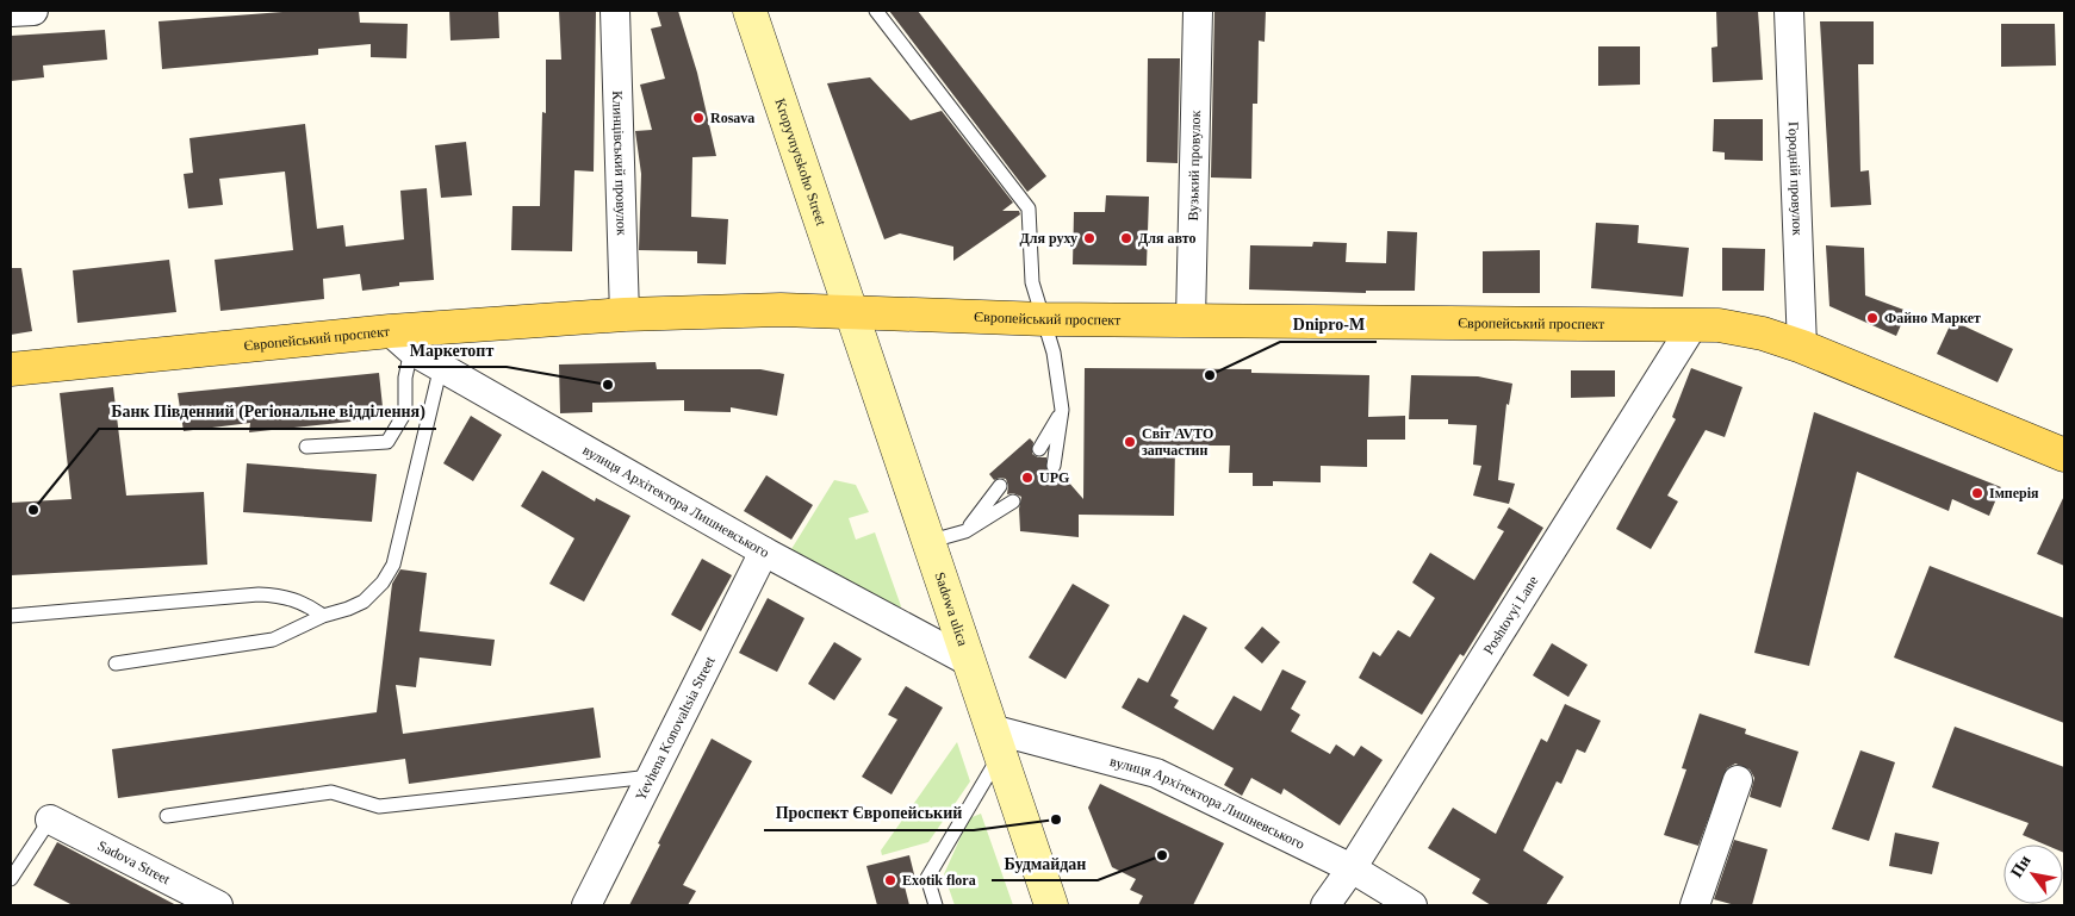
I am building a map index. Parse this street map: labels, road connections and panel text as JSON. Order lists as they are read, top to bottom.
{
  "streets": {
    "main road": ["Kropyvnytskoho Street", "Європейський проспект", "Sadowa ulica"],
    "street": [
      "Клинцівський провулок",
      "Вузький провулок",
      "Городній провулок",
      "вулиця Архітектора Лишневського",
      "Poshtovyi Lane",
      "Yevhena Konovaltsia Street",
      "Sadova Street"
    ]
  },
  "crossings": [
    ["Kropyvnytskoho Street", "Європейський проспект"],
    ["Kropyvnytskoho Street", "Sadowa ulica"],
    ["Клинцівський провулок", "Європейський проспект"],
    ["Вузький провулок", "Європейський проспект"],
    ["Городній провулок", "Європейський проспект"],
    ["Європейський проспект", "вулиця Архітектора Лишневського"],
    ["Європейський проспект", "Sadowa ulica"],
    ["Європейський проспект", "Poshtovyi Lane"],
    ["вулиця Архітектора Лишневського", "Sadowa ulica"],
    ["вулиця Архітектора Лишневського", "Poshtovyi Lane"],
    ["вулиця Архітектора Лишневського", "Yevhena Konovaltsia Street"]
  ],
  "places": [
    "Rosava",
    "Для руху",
    "Для авто",
    "Файно Маркет",
    "Dnipro-M",
    "Маркетопт",
    "Світ AVTO запчастин",
    "UPG",
    "Імперія",
    "Банк Південний (Регіональне відділення)",
    "Проспект Європейський",
    "Будмайдан",
    "Exotik flora"
  ],
  "north": "top left"
}
